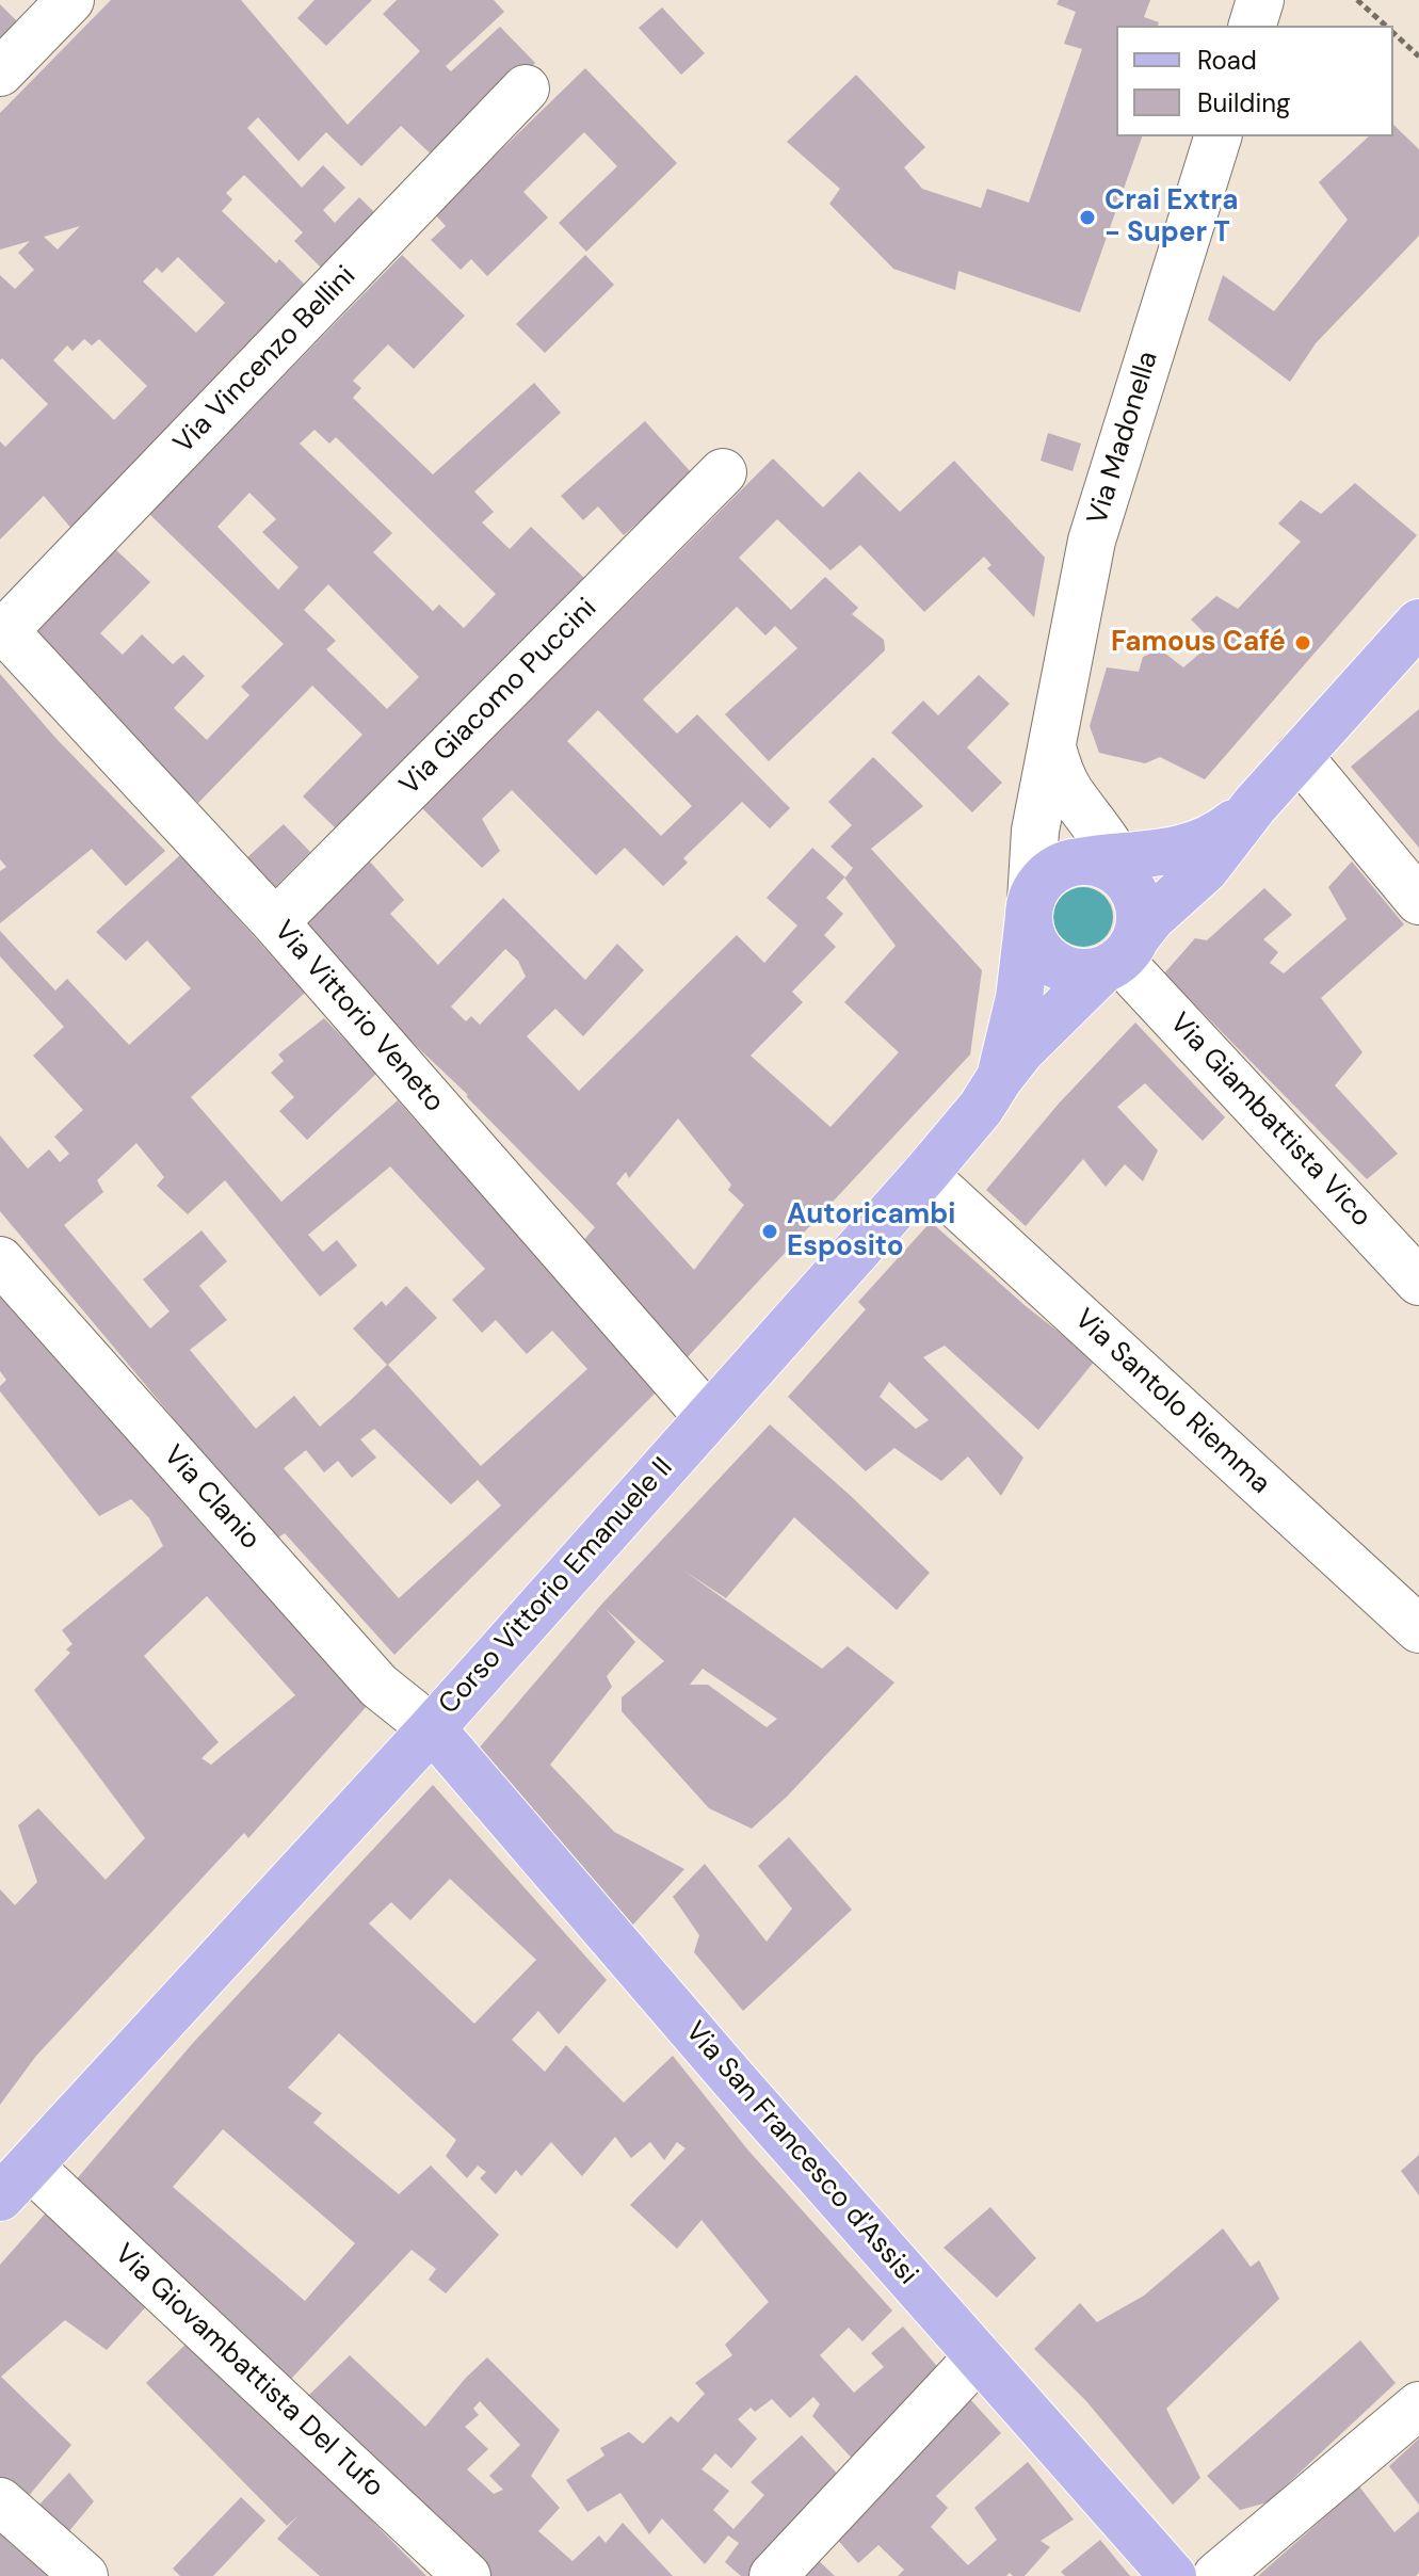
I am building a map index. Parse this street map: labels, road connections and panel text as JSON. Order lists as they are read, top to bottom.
{
  "streets": {
    "main road": ["Corso Vittorio Emanuele II", "Via San Francesco d'Assisi"],
    "street": [
      "Via Vincenzo Bellini",
      "Via Madonella",
      "Via Giacomo Puccini",
      "Via Vittorio Veneto",
      "Via Giambattista Vico",
      "Via Santolo Riemma",
      "Via Clanio",
      "Via Giovambattista Del Tufo"
    ]
  },
  "crossings": [
    ["Via Vincenzo Bellini", "Via Vittorio Veneto"],
    ["Via Madonella", "Via Giambattista Vico"],
    ["Via Madonella", "Corso Vittorio Emanuele II"],
    ["Via Giacomo Puccini", "Via Vittorio Veneto"],
    ["Via Vittorio Veneto", "Corso Vittorio Emanuele II"],
    ["Via Giambattista Vico", "Corso Vittorio Emanuele II"],
    ["Via Santolo Riemma", "Corso Vittorio Emanuele II"],
    ["Via Clanio", "Corso Vittorio Emanuele II"],
    ["Via Clanio", "Via San Francesco d'Assisi"],
    ["Corso Vittorio Emanuele II", "Via San Francesco d'Assisi"],
    ["Corso Vittorio Emanuele II", "Via Giovambattista Del Tufo"]
  ],
  "places": ["Crai Extra - Super T", "Famous Café", "Autoricambi Esposito"],
  "legend": ["Road", "Building"]
}
